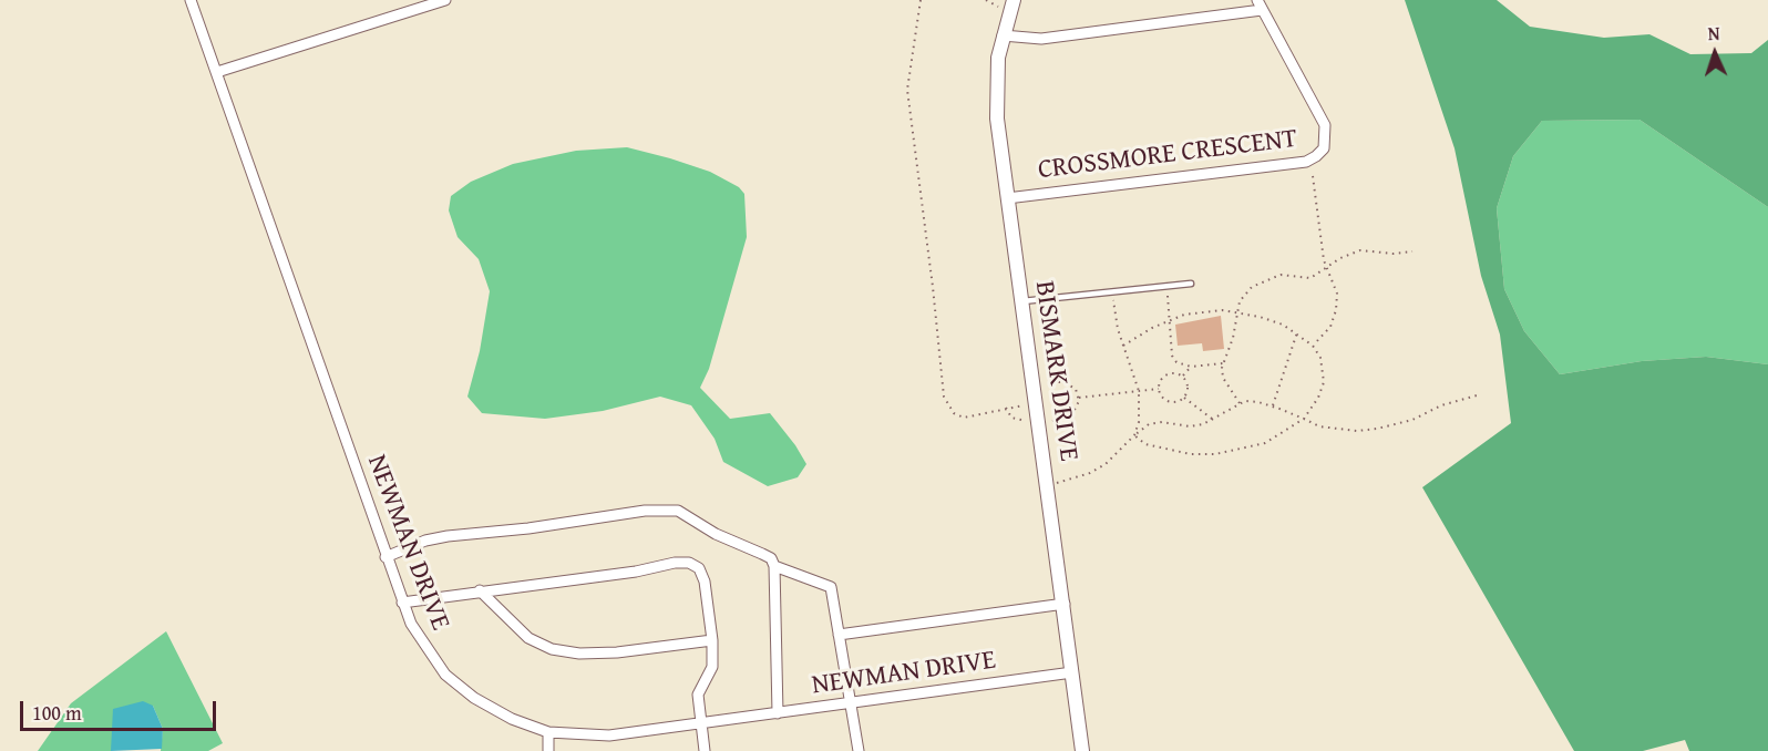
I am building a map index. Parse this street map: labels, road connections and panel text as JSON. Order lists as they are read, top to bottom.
{
  "streets": {
    "street": ["CROSSMORE CRESCENT", "BISMARK DRIVE", "NEWMAN DRIVE"]
  },
  "crossings": [
    ["CROSSMORE CRESCENT", "BISMARK DRIVE"],
    ["BISMARK DRIVE", "NEWMAN DRIVE"]
  ],
  "scale_bar": "100 m",
  "north": "top"
}
